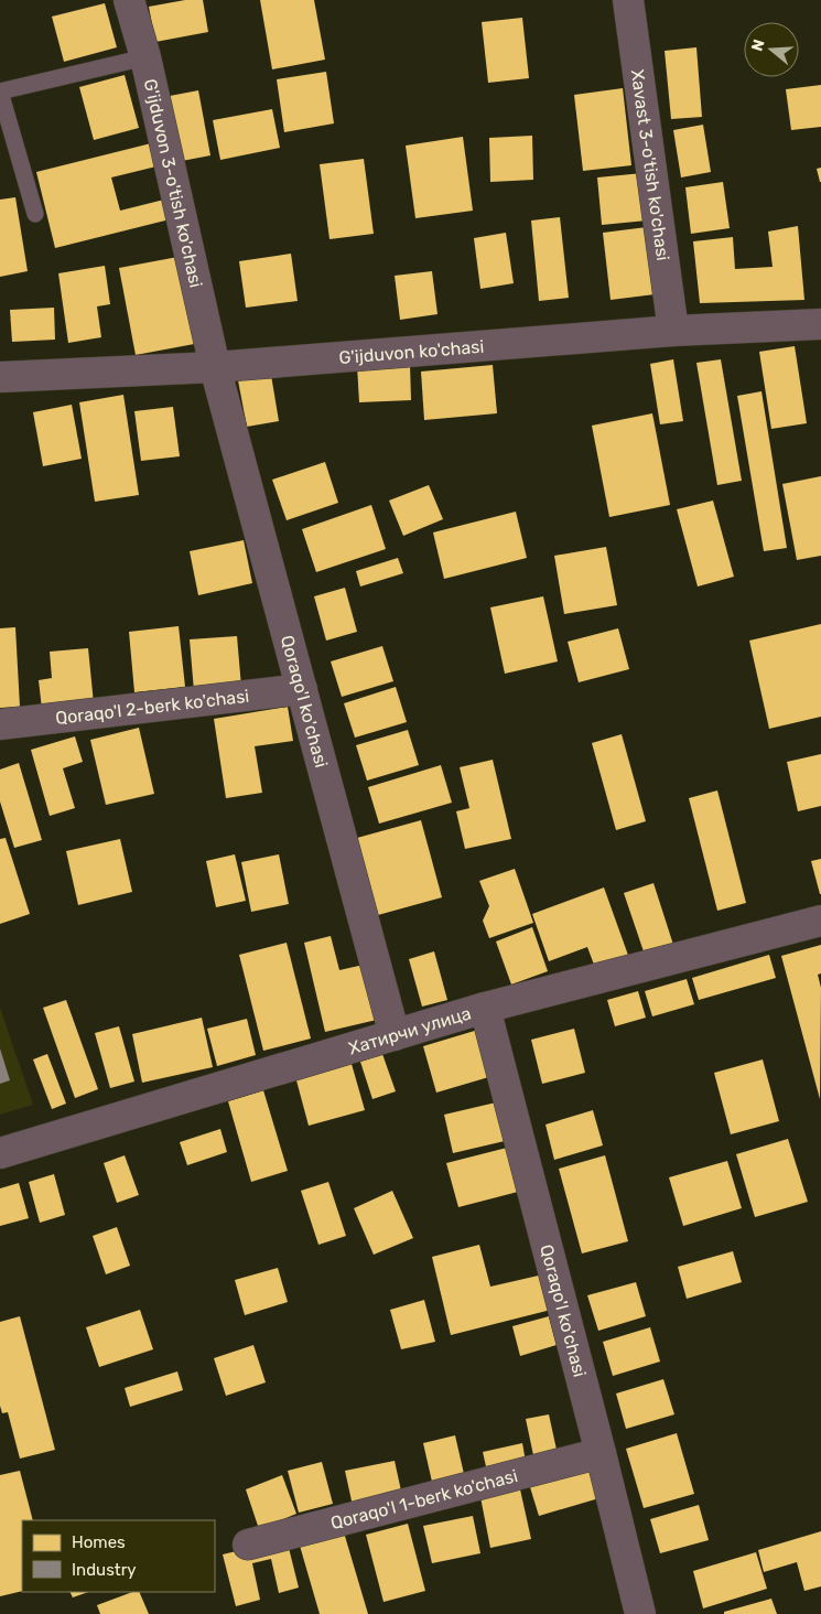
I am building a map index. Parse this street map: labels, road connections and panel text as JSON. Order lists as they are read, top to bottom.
{
  "streets": {
    "street": [
      "Xavast 3-o'tish ko'chasi",
      "G'ijduvon 3-o'tish ko'chasi",
      "G'ijduvon ko'chasi",
      "Qoraqo'l ko'chasi",
      "Qoraqo'l 2-berk ko'chasi",
      "Хатирчи улица",
      "Qoraqo'l 1-berk ko'chasi"
    ]
  },
  "crossings": [
    ["Xavast 3-o'tish ko'chasi", "G'ijduvon ko'chasi"],
    ["G'ijduvon 3-o'tish ko'chasi", "G'ijduvon ko'chasi"],
    ["G'ijduvon 3-o'tish ko'chasi", "Qoraqo'l ko'chasi"],
    ["G'ijduvon ko'chasi", "Qoraqo'l ko'chasi"],
    ["Qoraqo'l ko'chasi", "Qoraqo'l 2-berk ko'chasi"],
    ["Qoraqo'l ko'chasi", "Хатирчи улица"],
    ["Qoraqo'l ko'chasi", "Qoraqo'l 1-berk ko'chasi"]
  ],
  "legend": ["Homes", "Industry"],
  "north": "left"
}
